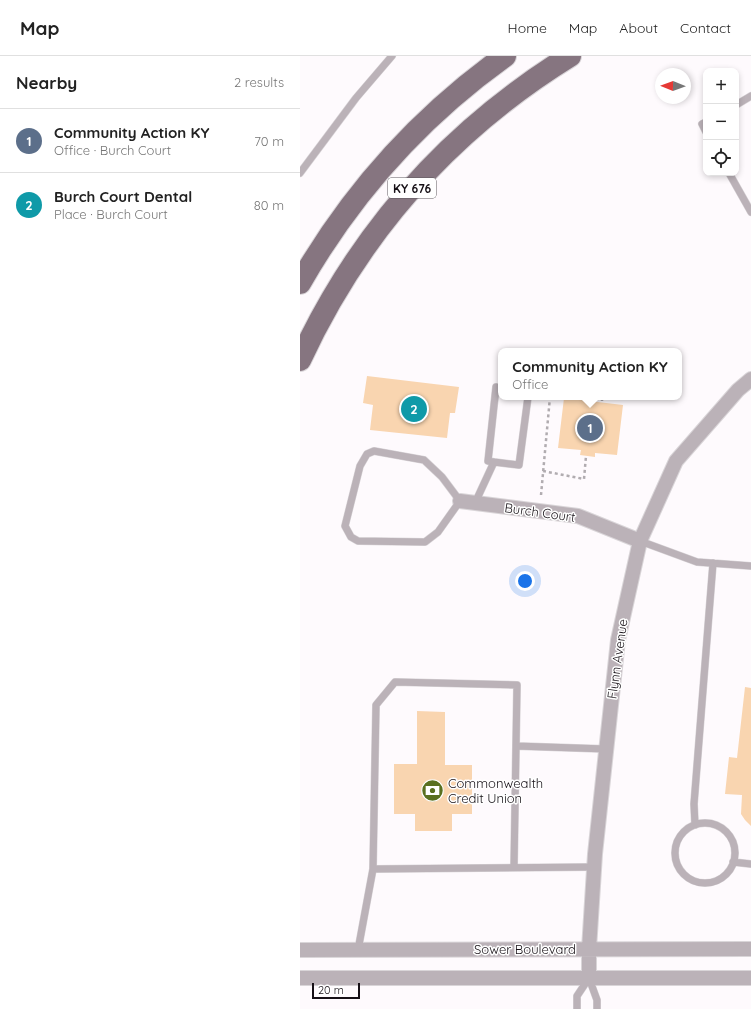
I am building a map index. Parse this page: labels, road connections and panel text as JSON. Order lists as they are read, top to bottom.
{
  "streets": {
    "main road": ["KY 676"],
    "street": ["Burch Court", "Flynn Avenue", "Sower Boulevard"]
  },
  "crossings": [
    ["Burch Court", "Flynn Avenue"],
    ["Flynn Avenue", "Sower Boulevard"]
  ],
  "places": {
    "bank": ["Commonwealth Credit Union"]
  },
  "scale_bar": "20 m",
  "north": "left",
  "page": {
    "header": "Map",
    "nav": [
      "Home",
      "Map",
      "About",
      "Contact"
    ],
    "heading": ["Nearby", "2 results"],
    "map_buttons": ["+", "−"],
    "list": [
      {
        "mark": "1",
        "name": "Community Action KY",
        "note": "Office · Burch Court",
        "value": "70 m"
      },
      {
        "mark": "2",
        "name": "Burch Court Dental",
        "note": "Place · Burch Court",
        "value": "80 m"
      }
    ],
    "popup": ["Community Action KY", "Office"],
    "pins": ["2", "1"],
    "scale": "20 m"
  }
}
